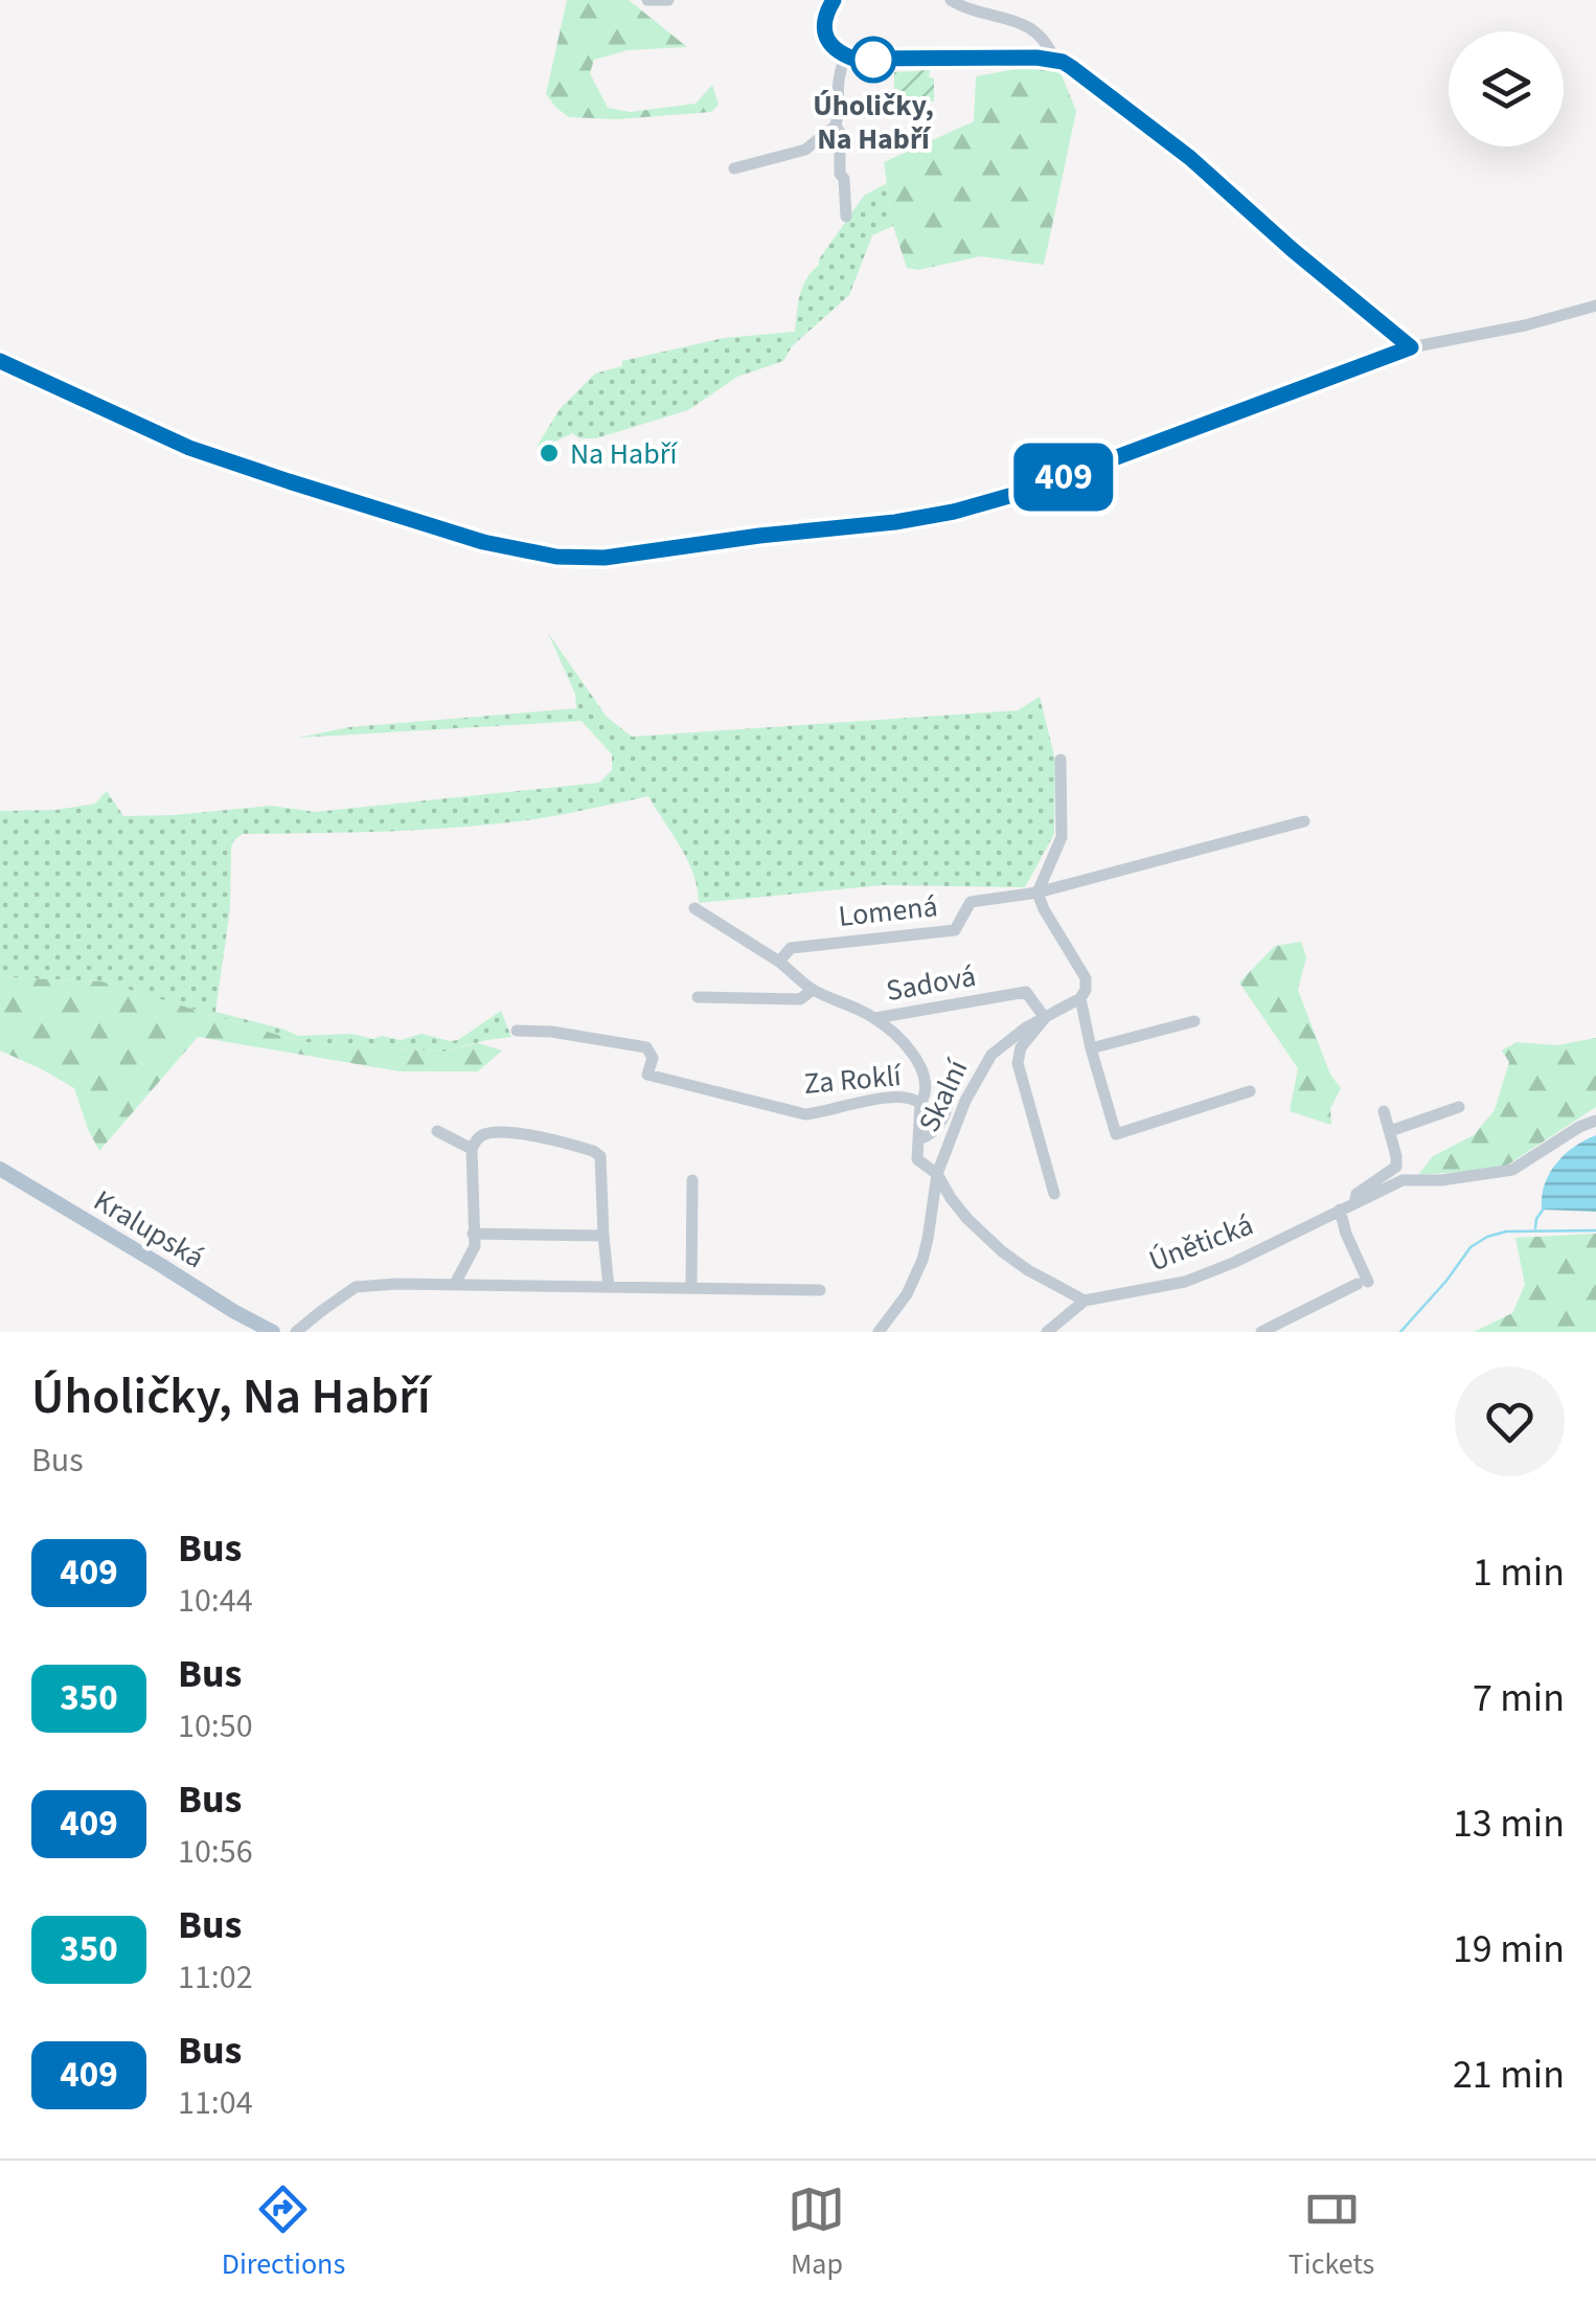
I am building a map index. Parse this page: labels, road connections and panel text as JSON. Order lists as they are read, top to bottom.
{
  "streets": {
    "main road": ["Kralupská"],
    "street": [
      "Lomená",
      "Sadová",
      "Za Roklí",
      "Skalní",
      "Únětická"
    ]
  },
  "crossings": [
    ["Sadová", "Skalní"]
  ],
  "places": ["Úholičky, Na Habří", "Na Habří"],
  "lines": ["bus line 409"],
  "page": {
    "on_map": "409",
    "heading": ["Úholičky, Na Habří", "Bus"],
    "list": [
      {
        "mark": "409",
        "name": "Bus",
        "note": "10:44",
        "value": "1 min"
      },
      {
        "mark": "350",
        "name": "Bus",
        "note": "10:50",
        "value": "7 min"
      },
      {
        "mark": "409",
        "name": "Bus",
        "note": "10:56",
        "value": "13 min"
      },
      {
        "mark": "350",
        "name": "Bus",
        "note": "11:02",
        "value": "19 min"
      },
      {
        "mark": "409",
        "name": "Bus",
        "note": "11:04",
        "value": "21 min"
      }
    ],
    "tabs": ["Directions", "Map", "Tickets"]
  }
}
